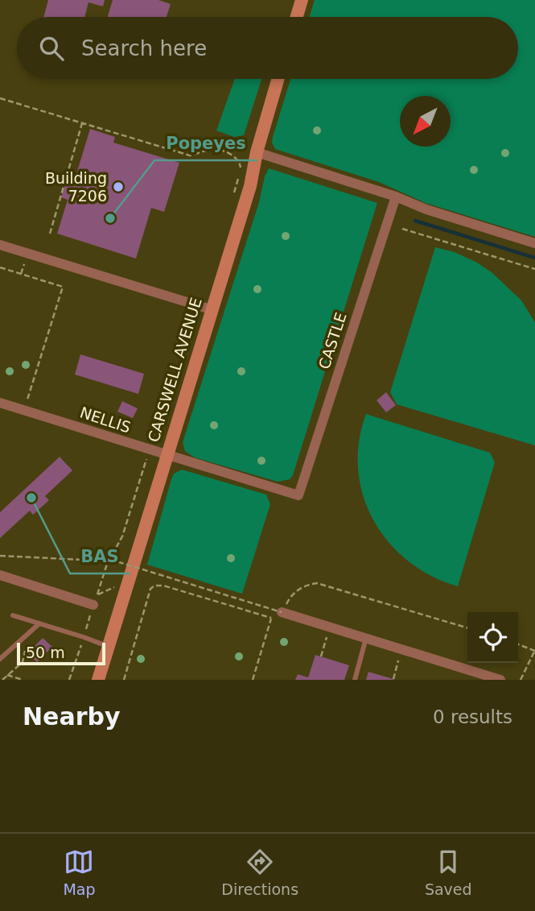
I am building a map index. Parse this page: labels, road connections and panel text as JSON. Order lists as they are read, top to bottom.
{
  "streets": {
    "street": ["CASTLE", "CARSWELL AVENUE", "NELLIS"]
  },
  "crossings": [
    ["CASTLE", "NELLIS"],
    ["CARSWELL AVENUE", "NELLIS"]
  ],
  "places": ["Building 7206", "Popeyes", "BAS"],
  "scale_bar": "50 m",
  "north": "bottom left",
  "page": {
    "search": "Search here",
    "scale": "50 m",
    "heading": ["Nearby", "0 results"],
    "nav": ["Map", "Directions", "Saved"]
  }
}
